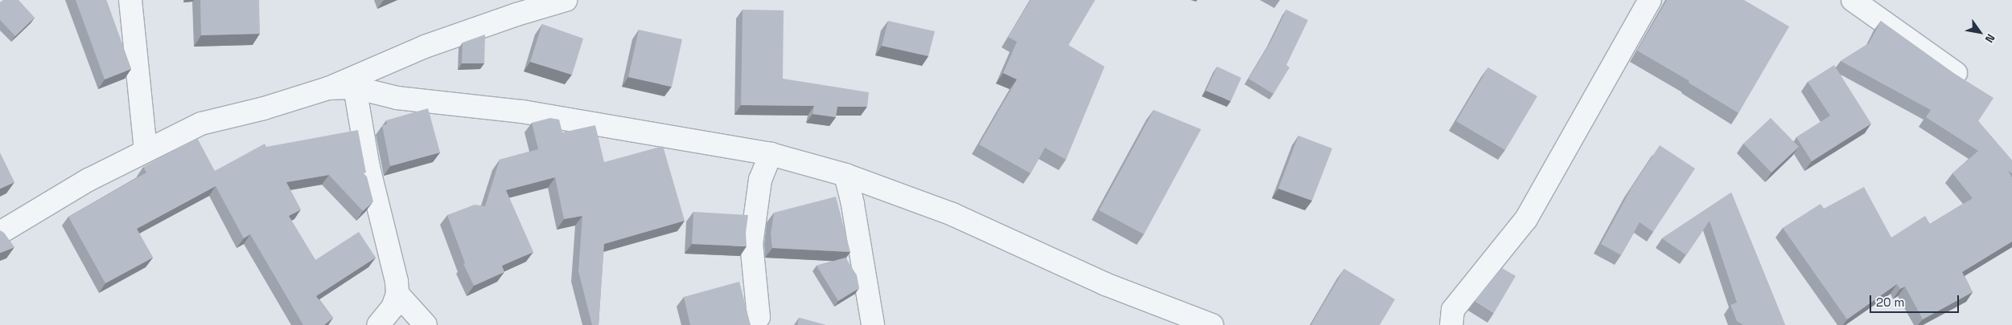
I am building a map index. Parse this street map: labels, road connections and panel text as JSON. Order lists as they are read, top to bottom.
{
  "scale_bar": "20 m",
  "north": "bottom right"
}
